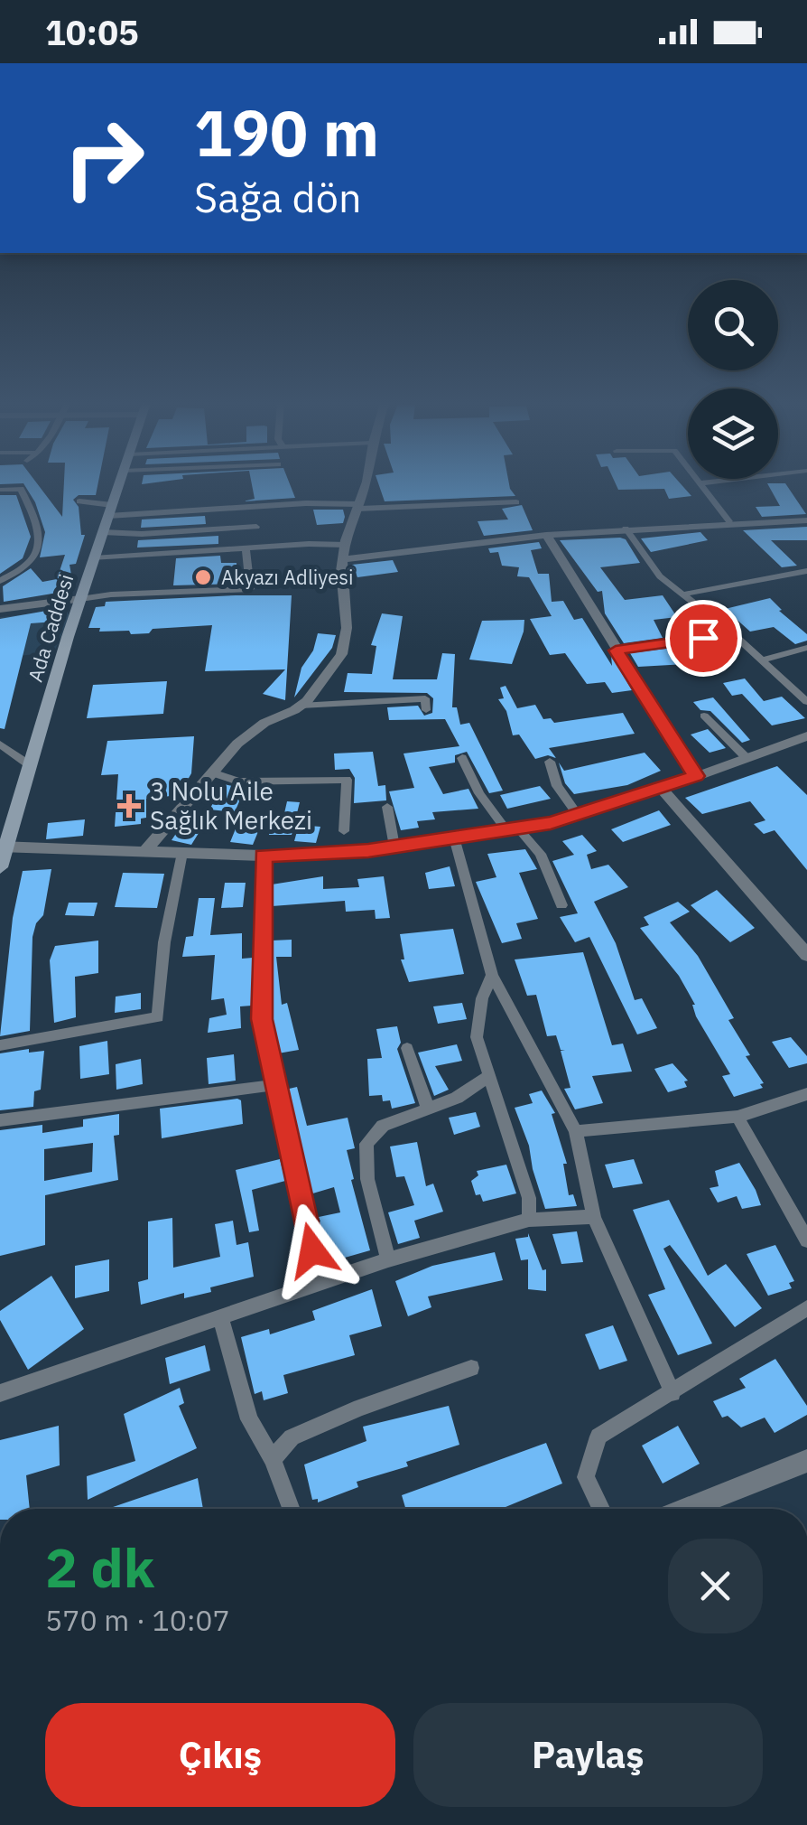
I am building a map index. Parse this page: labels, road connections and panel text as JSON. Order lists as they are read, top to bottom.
{
  "streets": {
    "main road": ["Ada Caddesi"]
  },
  "places": {
    "other": ["Akyazı Adliyesi"],
    "health": ["3 Nolu Aile Sağlık Merkezi"]
  },
  "page": {
    "status": "10:05",
    "turn": ["190 m", "Sağa dön"],
    "heading": ["2 dk", "570 m · 10:07"],
    "buttons": ["Çıkış", "Paylaş"]
  }
}
